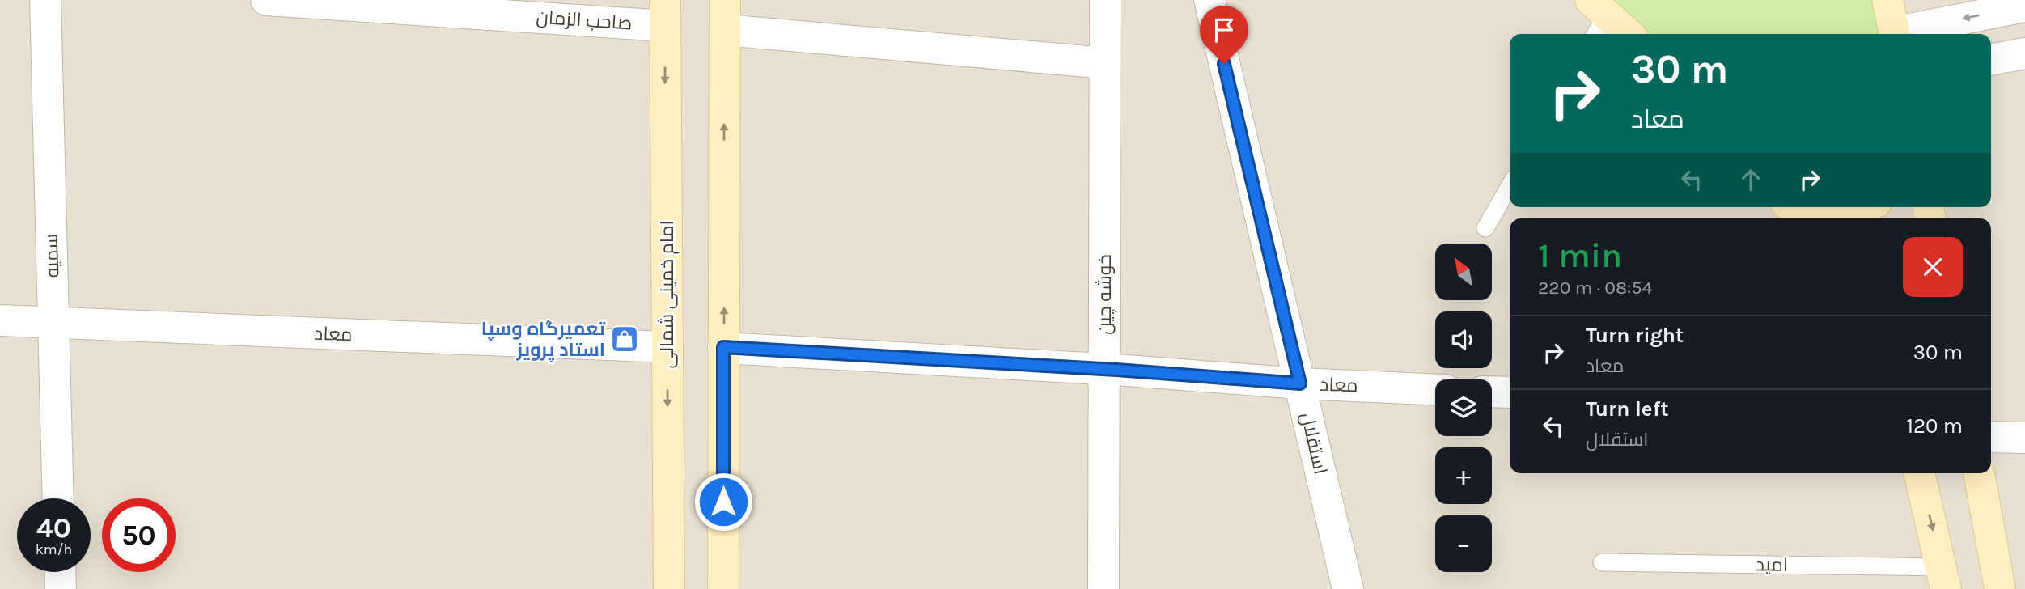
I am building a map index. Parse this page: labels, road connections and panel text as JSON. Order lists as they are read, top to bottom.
{
  "streets": {
    "main road": ["امام خمینی شمالی"],
    "street": [
      "صاحب الزمان",
      "سمیه",
      "خوشه چین",
      "معاد",
      "استقلال"
    ],
    "lane": ["امید"]
  },
  "crossings": [
    ["صاحب الزمان", "امام خمینی شمالی"],
    ["سمیه", "معاد"],
    ["امام خمینی شمالی", "معاد"],
    ["خوشه چین", "معاد"],
    ["معاد", "استقلال"]
  ],
  "places": {
    "shop": ["تعمیرگاه وسپا استاد پرویز"]
  },
  "north": "top left",
  "page": {
    "turn": ["30 m", "معاد"],
    "heading": ["1 min", "220 m · 08:54"],
    "map_buttons": ["+", "−"],
    "list": [
      {
        "name": "Turn right",
        "note": "معاد",
        "value": "30 m"
      },
      {
        "name": "Turn left",
        "note": "استقلال",
        "value": "120 m"
      }
    ],
    "speed": "40 km/h",
    "limit": "50"
  }
}
